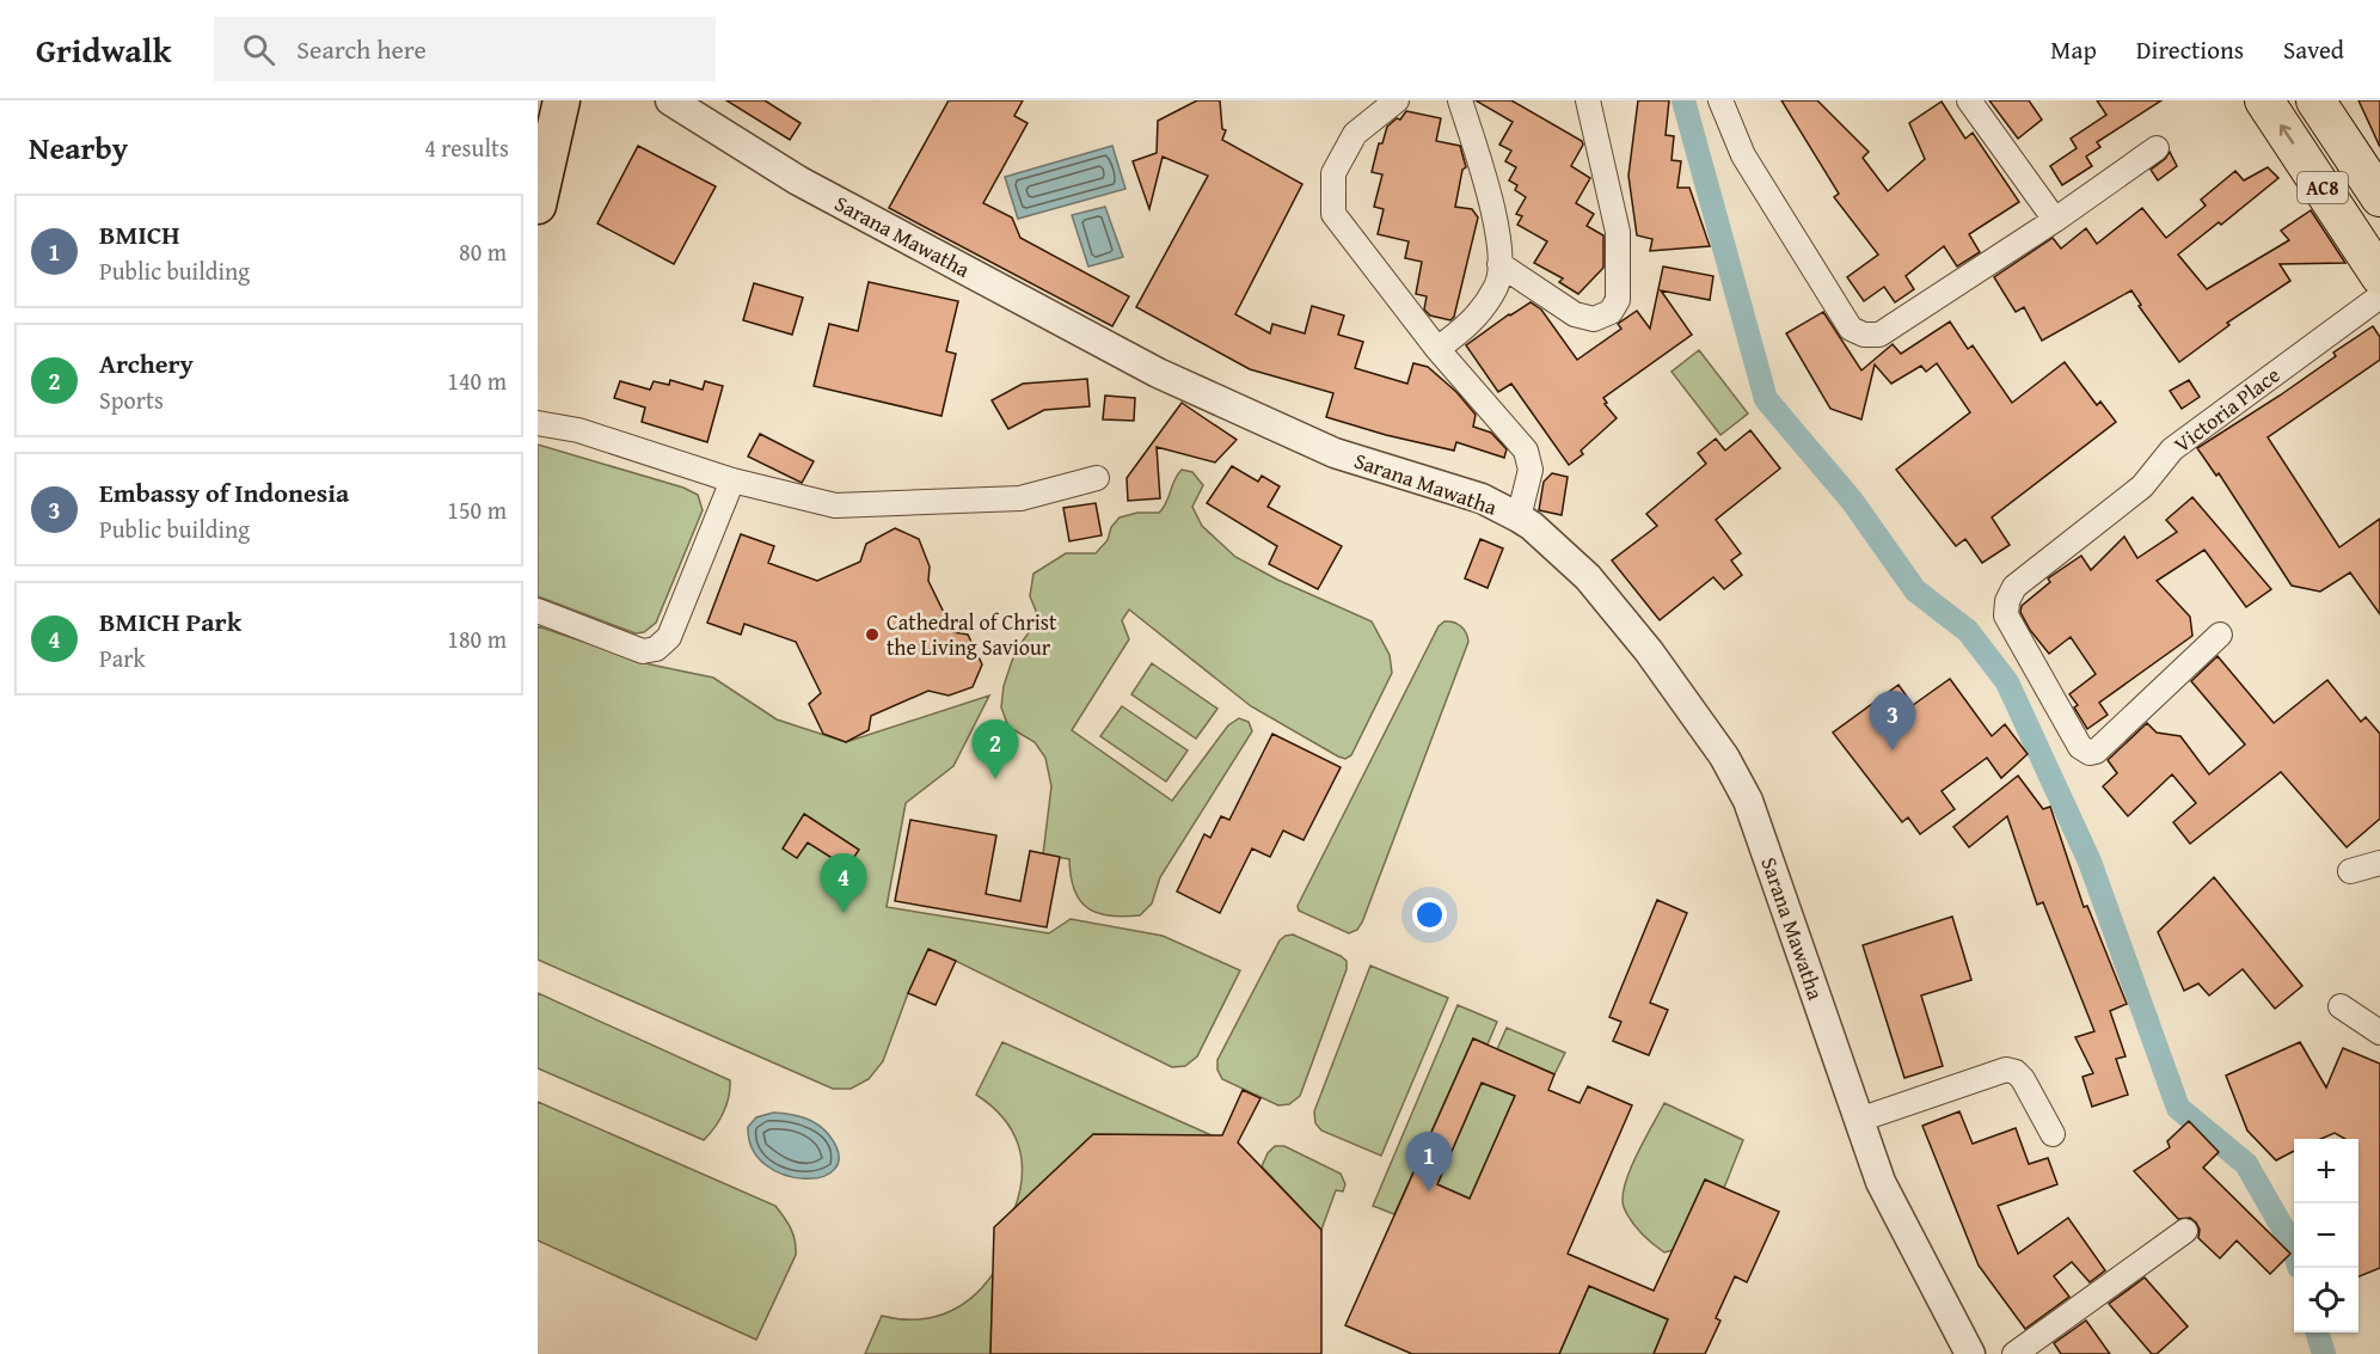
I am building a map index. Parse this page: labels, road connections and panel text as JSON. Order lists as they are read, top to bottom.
{
  "streets": {
    "highway": ["AC8"],
    "street": ["Sarana Mawatha", "Victoria Place"]
  },
  "places": ["Cathedral of Christ the Living Saviour"],
  "page": {
    "header": "Gridwalk",
    "search": "Search here",
    "nav": ["Map", "Directions", "Saved"],
    "heading": ["Nearby", "4 results"],
    "list": [
      {
        "mark": "1",
        "name": "BMICH",
        "note": "Public building",
        "value": "80 m"
      },
      {
        "mark": "2",
        "name": "Archery",
        "note": "Sports",
        "value": "140 m"
      },
      {
        "mark": "3",
        "name": "Embassy of Indonesia",
        "note": "Public building",
        "value": "150 m"
      },
      {
        "mark": "4",
        "name": "BMICH Park",
        "note": "Park",
        "value": "180 m"
      }
    ],
    "pins": [
      "3",
      "2",
      "4",
      "1"
    ],
    "map_buttons": ["+", "−"]
  }
}
